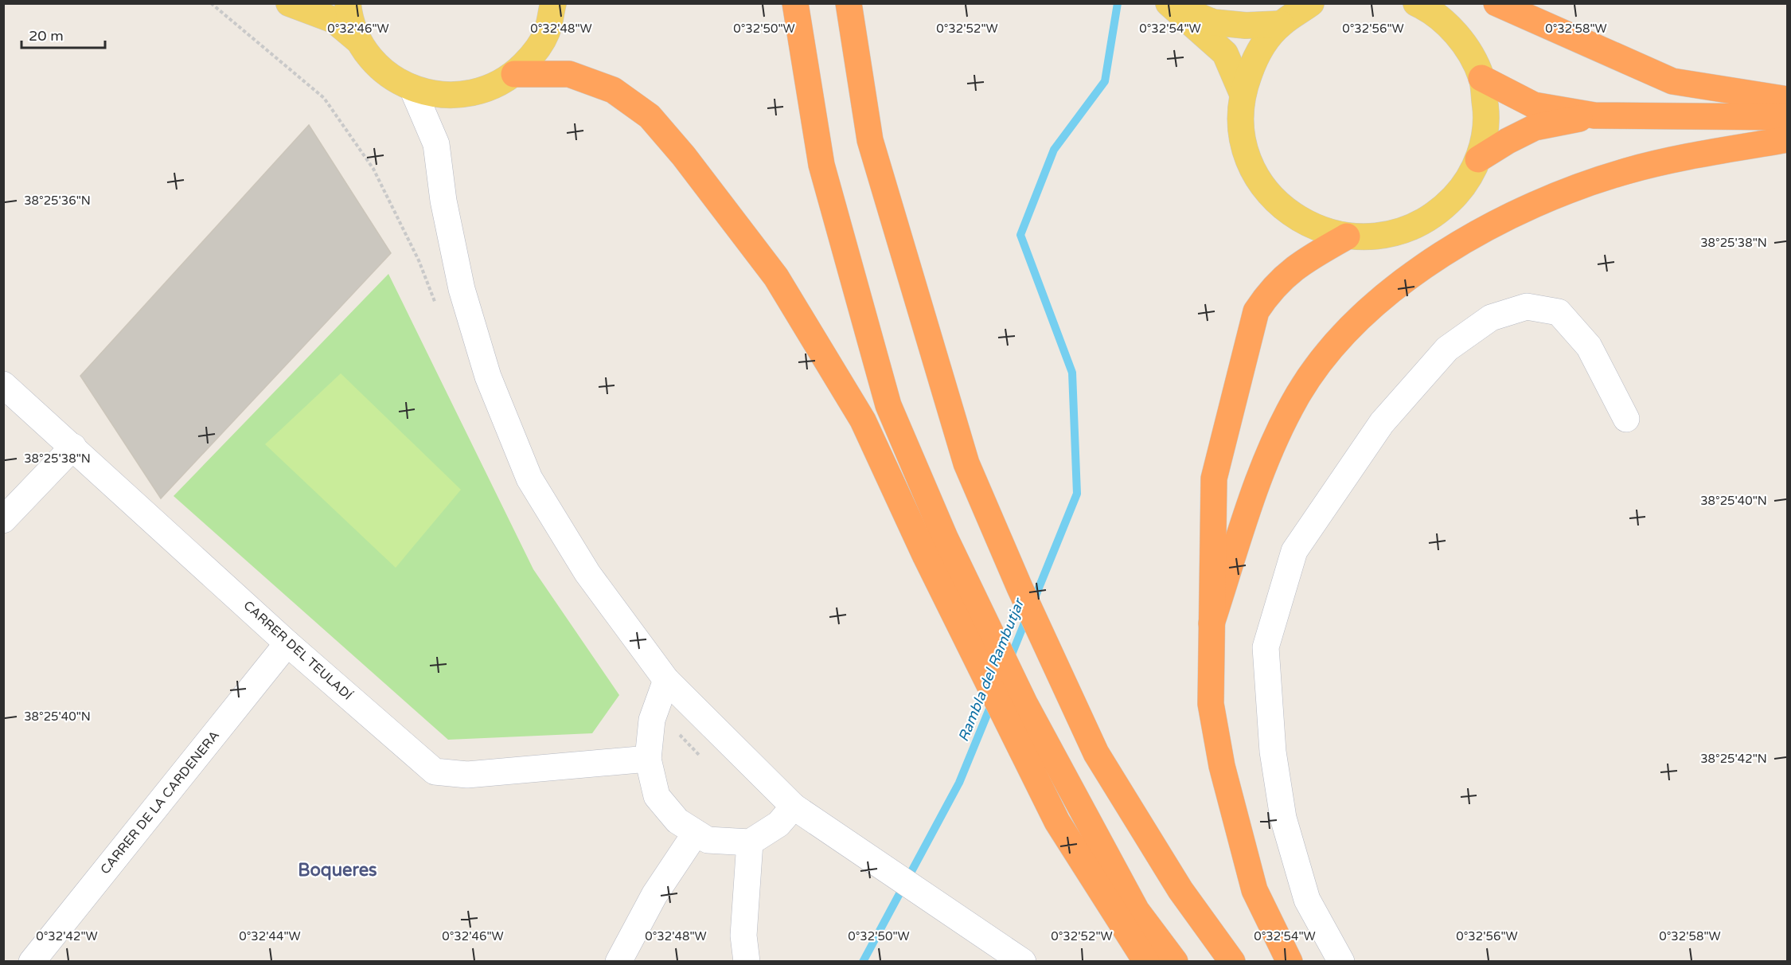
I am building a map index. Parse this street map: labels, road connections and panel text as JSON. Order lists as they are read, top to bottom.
{
  "streets": {
    "street": ["CARRER DEL TEULADÍ", "CARRER DE LA CARDENERA"]
  },
  "crossings": [
    ["CARRER DEL TEULADÍ", "CARRER DE LA CARDENERA"]
  ],
  "districts": ["Boqueres"],
  "water": ["Rambla del Rambutjar"],
  "scale_bar": "20 m",
  "coordinates": [
    "0°32'46\"W",
    "0°32'48\"W",
    "0°32'50\"W",
    "0°32'52\"W",
    "0°32'54\"W",
    "0°32'56\"W",
    "0°32'58\"W",
    "38°25'36\"N",
    "38°25'38\"N",
    "38°25'40\"N",
    "38°25'42\"N",
    "0°32'42\"W",
    "0°32'44\"W"
  ]
}
